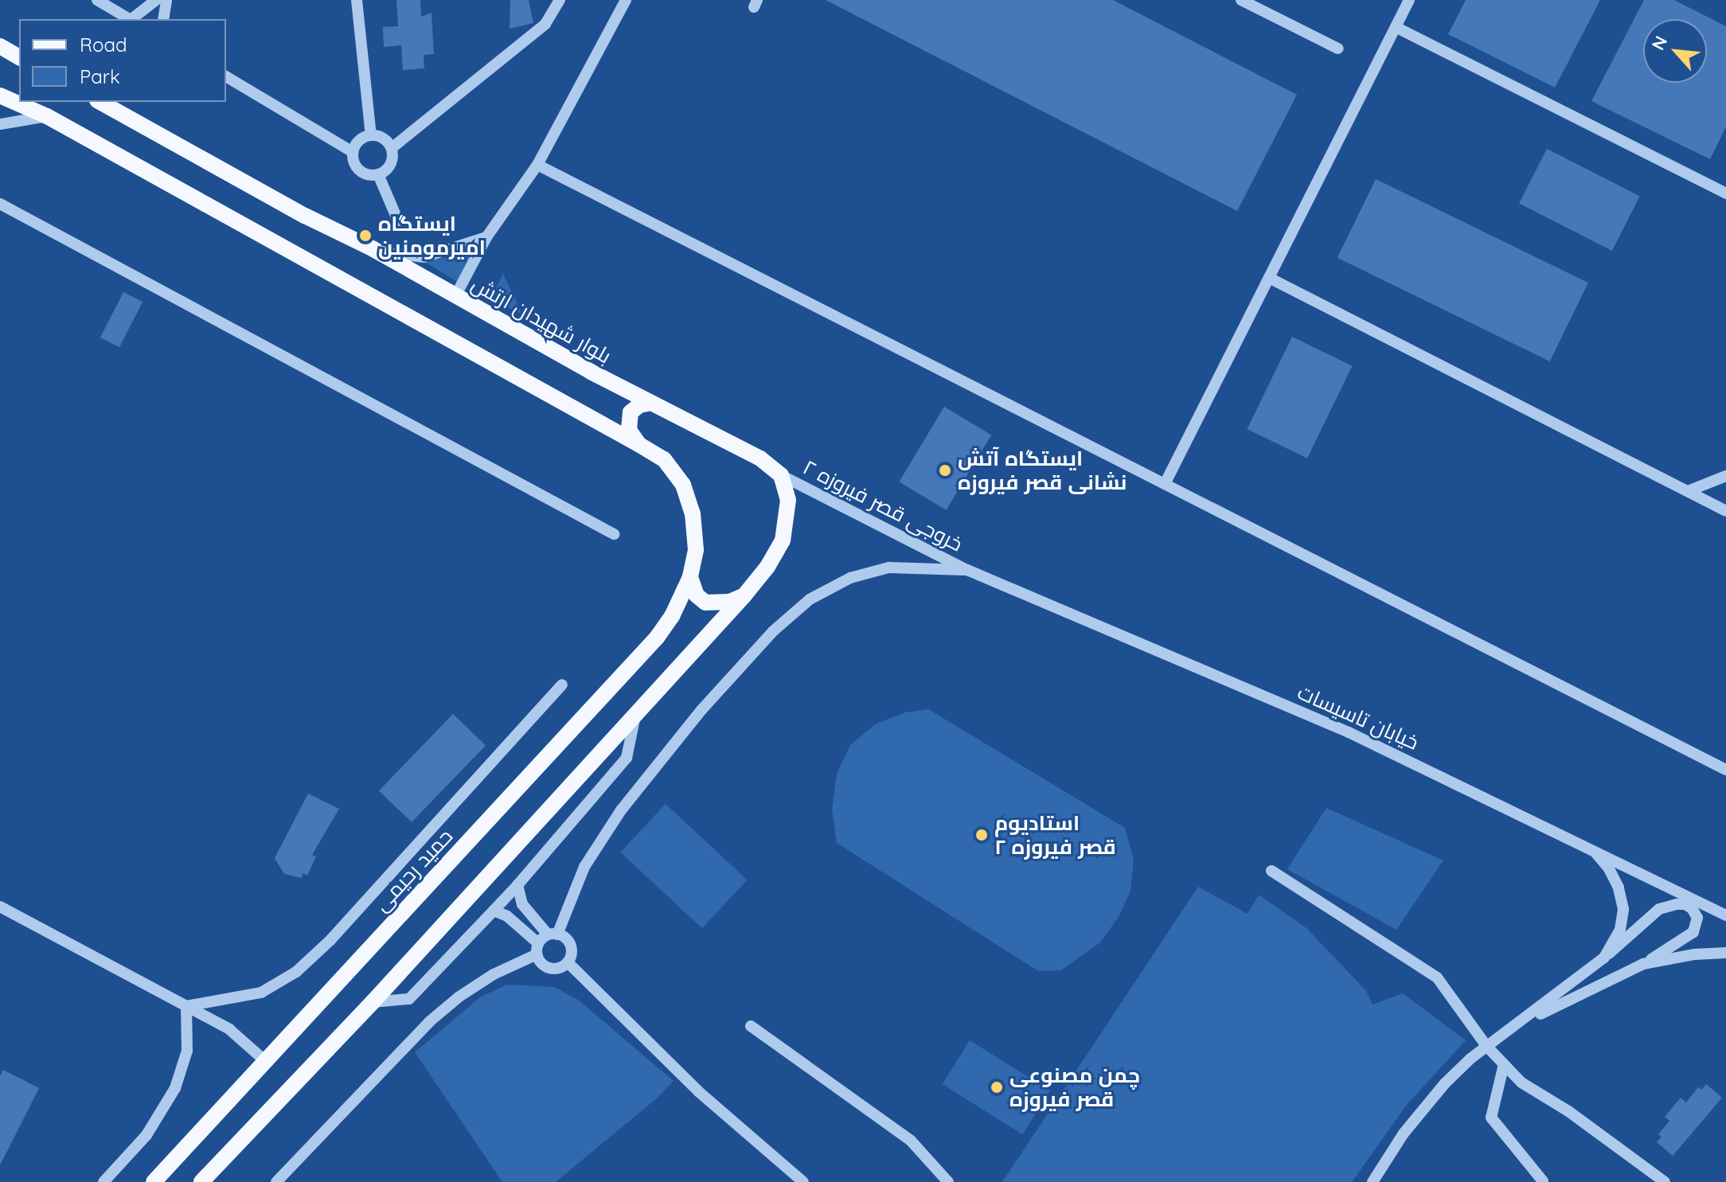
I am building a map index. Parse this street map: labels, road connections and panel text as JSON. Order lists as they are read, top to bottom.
{
  "streets": {
    "main road": ["بلوار شهیدان ارتش", "حمید رحیمی"],
    "street": ["خروجی قصر فیروزه ۲", "خیابان تاسیسات"]
  },
  "crossings": [
    ["بلوار شهیدان ارتش", "خروجی قصر فیروزه ۲"],
    ["خروجی قصر فیروزه ۲", "خیابان تاسیسات"]
  ],
  "places": [
    "ایستگاه امیرمومنین",
    "ایستگاه آتش نشانی قصر فیروزه",
    "استادیوم قصر فیروزه ۲",
    "چمن مصنوعی قصر فیروزه"
  ],
  "legend": ["Road", "Park"],
  "north": "top left"
}
